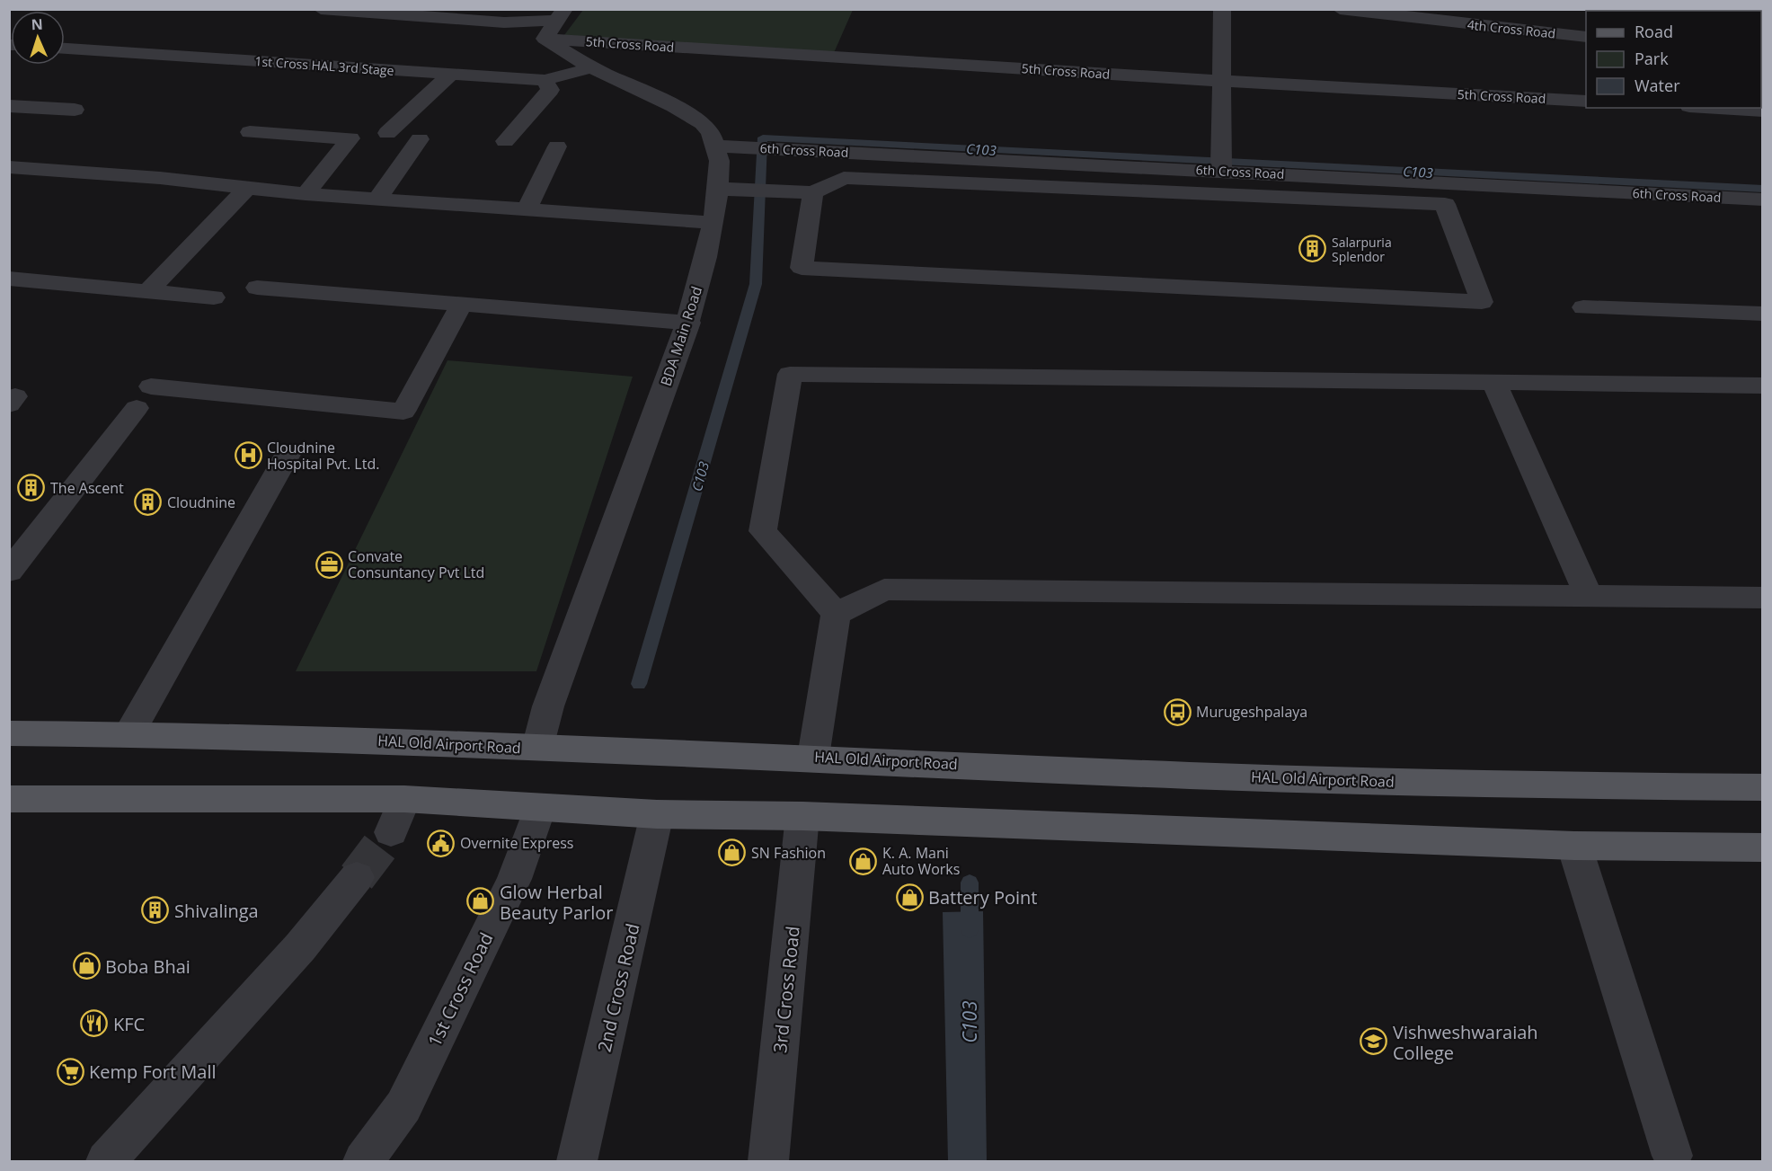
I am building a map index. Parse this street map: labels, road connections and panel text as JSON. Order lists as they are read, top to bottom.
{
  "streets": {
    "main road": ["HAL Old Airport Road"],
    "street": [
      "4th Cross Road",
      "5th Cross Road",
      "1st Cross HAL 3rd Stage",
      "6th Cross Road",
      "BDA Main Road",
      "2nd Cross Road",
      "1st Cross Road",
      "3rd Cross Road"
    ]
  },
  "crossings": [
    ["6th Cross Road", "BDA Main Road"],
    ["BDA Main Road", "HAL Old Airport Road"]
  ],
  "water": ["C103"],
  "places": {
    "building": [
      "Salarpuria Splendor",
      "The Ascent",
      "Cloudnine",
      "Shivalinga"
    ],
    "hospital": ["Cloudnine Hospital Pvt. Ltd."],
    "office": ["Convate Consuntancy Pvt Ltd"],
    "bus stop": ["Murugeshpalaya"],
    "public building": ["Overnite Express"],
    "shop": [
      "SN Fashion",
      "K. A. Mani Auto Works",
      "Battery Point",
      "Glow Herbal Beauty Parlor",
      "Boba Bhai"
    ],
    "restaurant": ["KFC"],
    "school or university": ["Vishweshwaraiah College"],
    "supermarket": ["Kemp Fort Mall"]
  },
  "legend": ["Road", "Park", "Water"],
  "north": "top"
}
